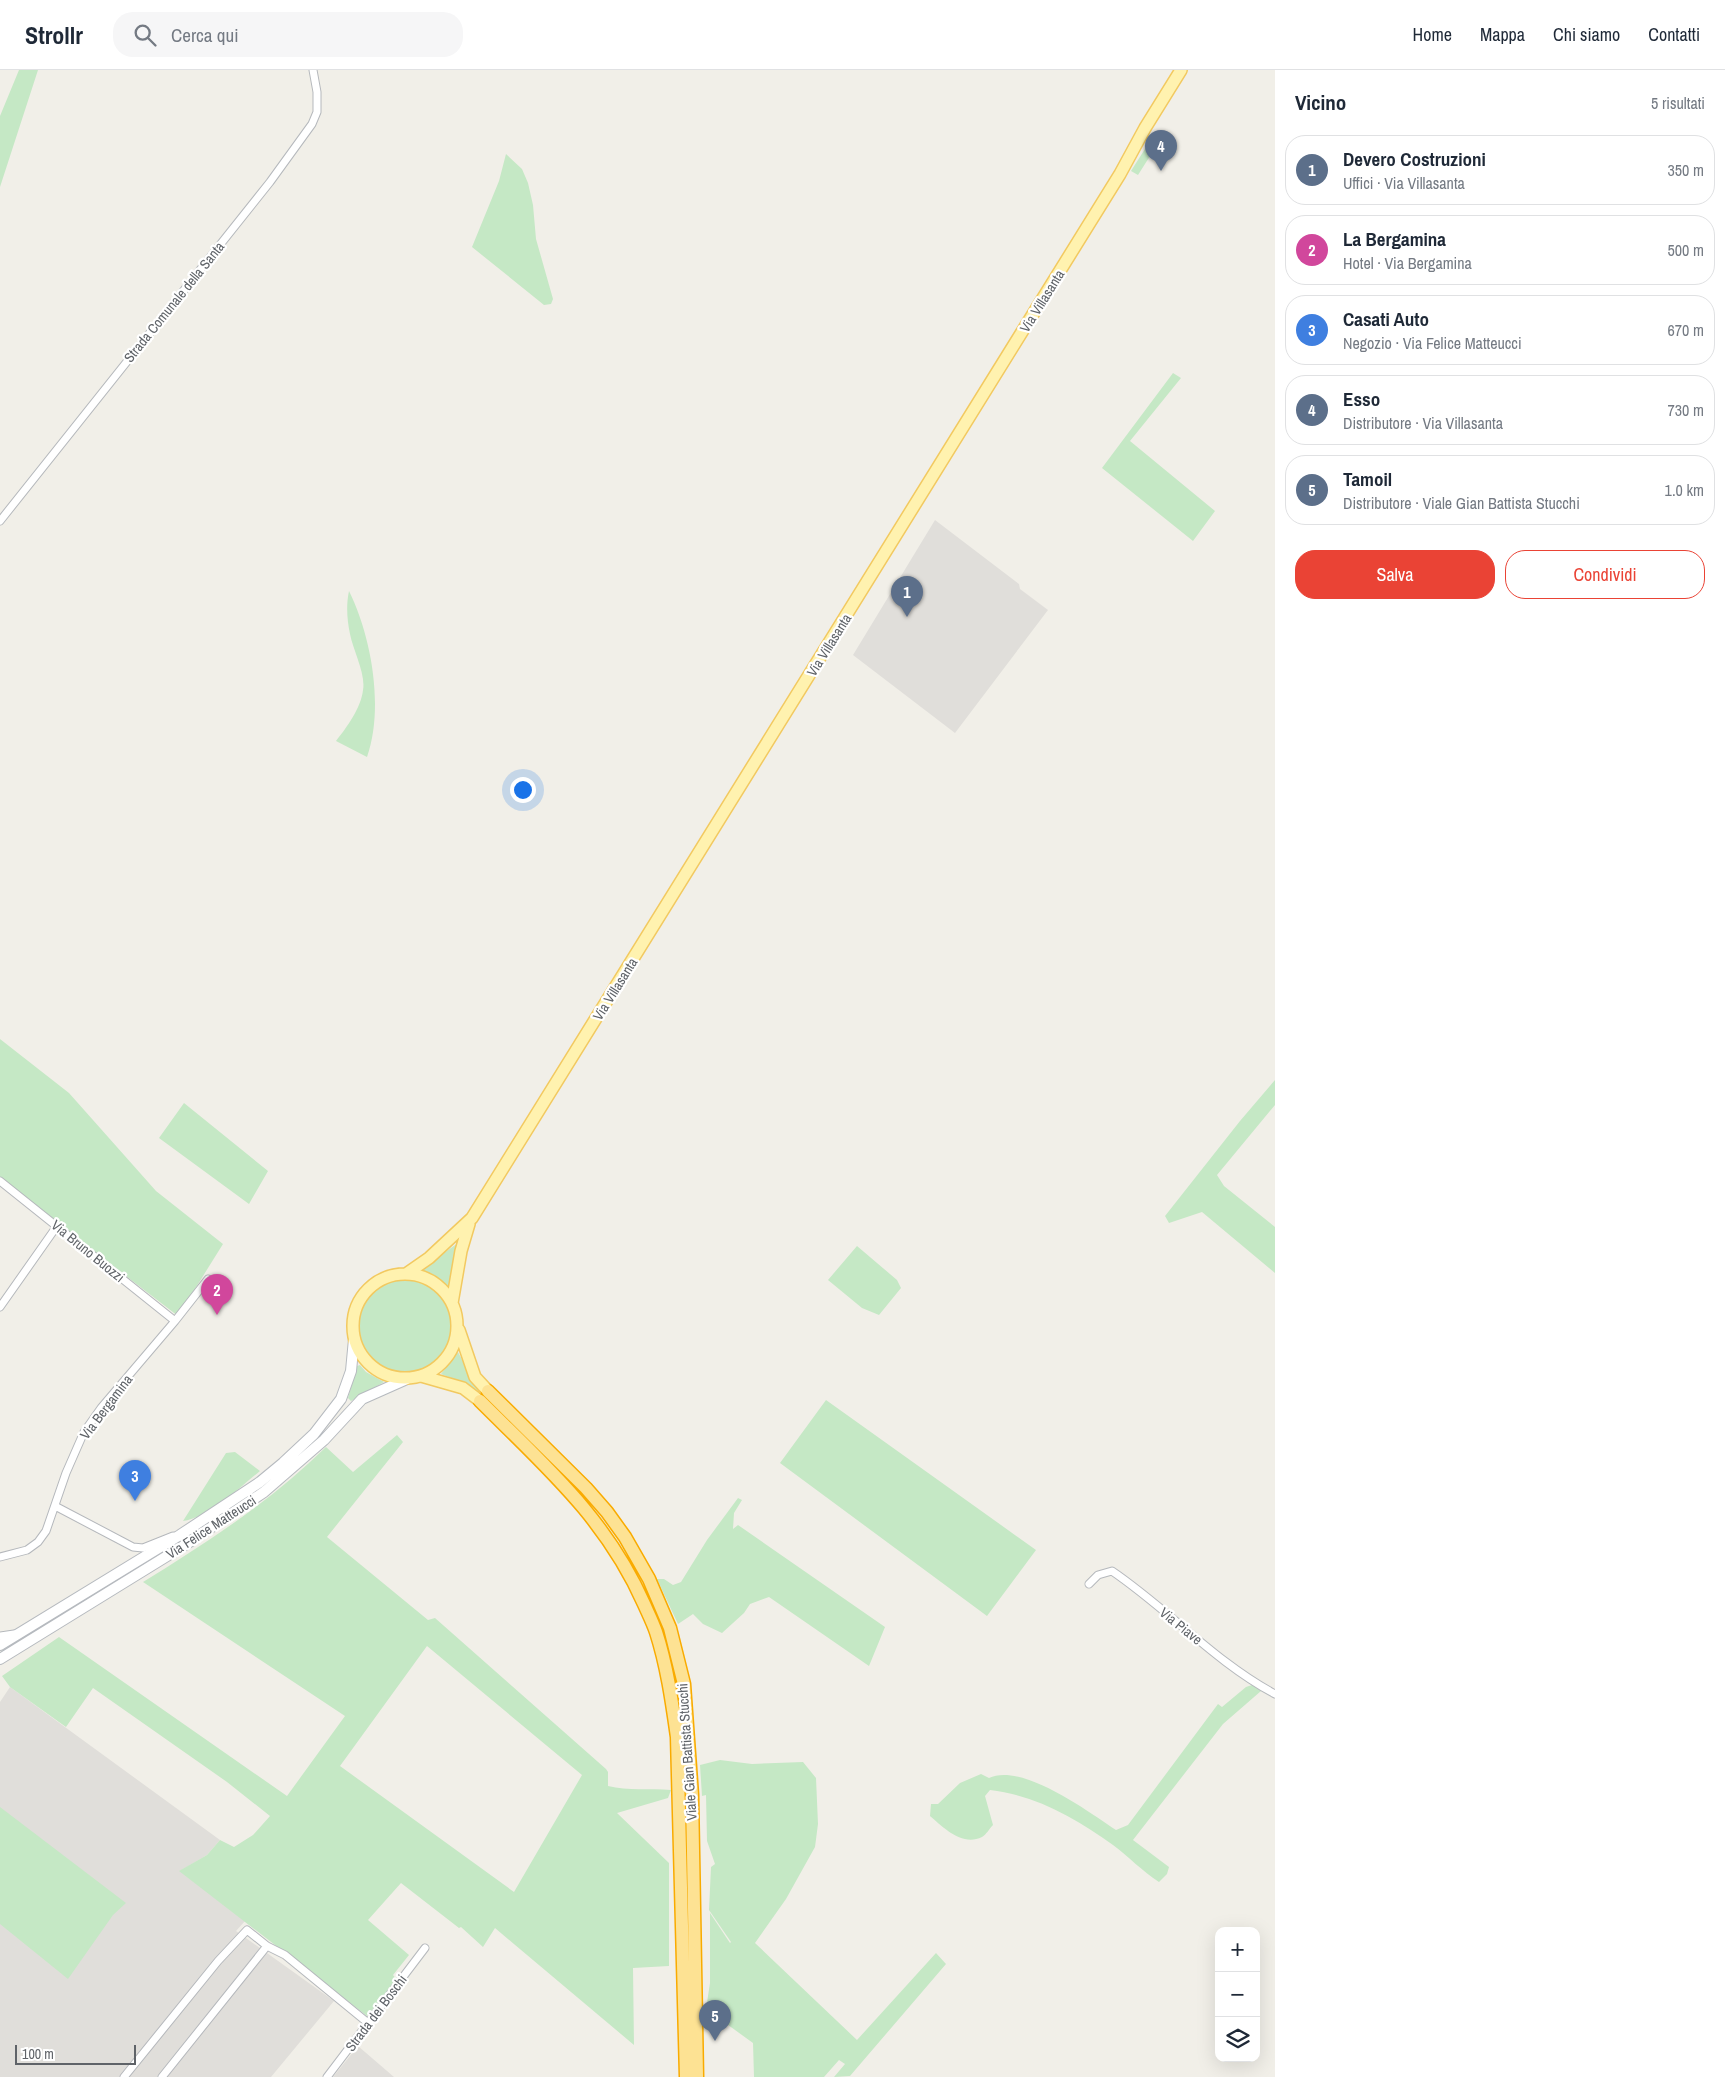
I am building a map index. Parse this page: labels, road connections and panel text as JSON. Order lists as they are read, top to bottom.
{
  "streets": {
    "highway": ["Viale Gian Battista Stucchi"],
    "main road": ["Via Villasanta", "Via Felice Matteucci"],
    "street": [
      "Strada Comunale della Santa",
      "Via Bruno Buozzi",
      "Via Bergamina",
      "Via Piave",
      "Strada dei Boschi"
    ]
  },
  "crossings": [
    ["Via Bruno Buozzi", "Via Bergamina"],
    ["Via Felice Matteucci", "Viale Gian Battista Stucchi"]
  ],
  "scale_bar": "100 m",
  "page": {
    "header": "Strollr",
    "search": "Cerca qui",
    "nav": [
      "Home",
      "Mappa",
      "Chi siamo",
      "Contatti"
    ],
    "heading": ["Vicino", "5 risultati"],
    "pins": [
      "4",
      "1",
      "2",
      "3",
      "5"
    ],
    "list": [
      {
        "mark": "1",
        "name": "Devero Costruzioni",
        "note": "Uffici · Via Villasanta",
        "value": "350 m"
      },
      {
        "mark": "2",
        "name": "La Bergamina",
        "note": "Hotel · Via Bergamina",
        "value": "500 m"
      },
      {
        "mark": "3",
        "name": "Casati Auto",
        "note": "Negozio · Via Felice Matteucci",
        "value": "670 m"
      },
      {
        "mark": "4",
        "name": "Esso",
        "note": "Distributore · Via Villasanta",
        "value": "730 m"
      },
      {
        "mark": "5",
        "name": "Tamoil",
        "note": "Distributore · Viale Gian Battista Stucchi",
        "value": "1.0 km"
      }
    ],
    "buttons": ["Salva", "Condividi"],
    "map_buttons": ["+", "−"],
    "scale": "100 m"
  }
}
